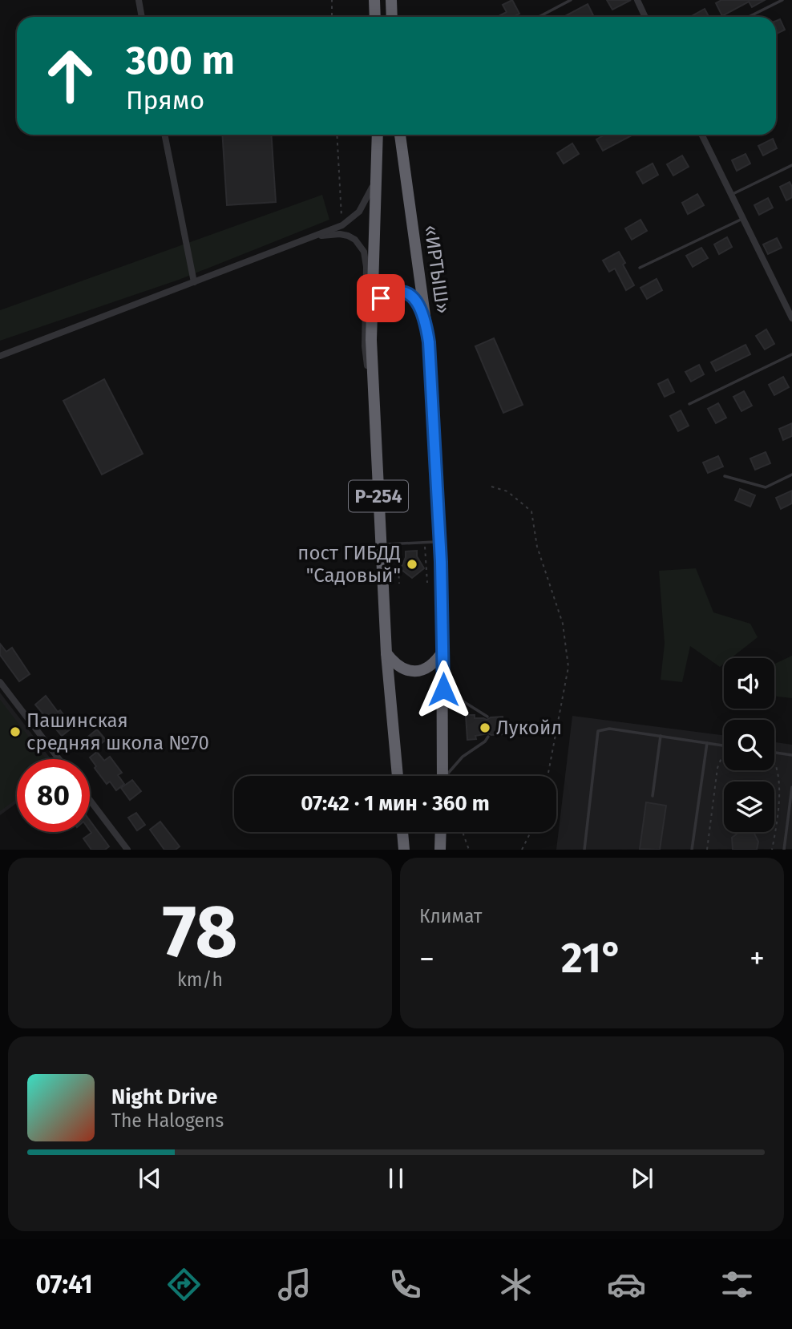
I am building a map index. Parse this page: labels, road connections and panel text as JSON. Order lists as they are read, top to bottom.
{
  "streets": {
    "highway": ["«ИРТЫШ»", "Р-254"]
  },
  "places": ["пост ГИБДД \"Садовый\"", "Лукойл", "Пашинская средняя школа №70"],
  "page": {
    "turn": ["300 m", "Прямо"],
    "limit": "80",
    "trip": "07:42 · 1 мин · 360 m",
    "tile": [
      ["78", "km/h"],
      "Климат"
    ],
    "heat": ["−", "21°", "+"],
    "song": ["Night Drive", "The Halogens"],
    "tabs": "07:41"
  }
}
